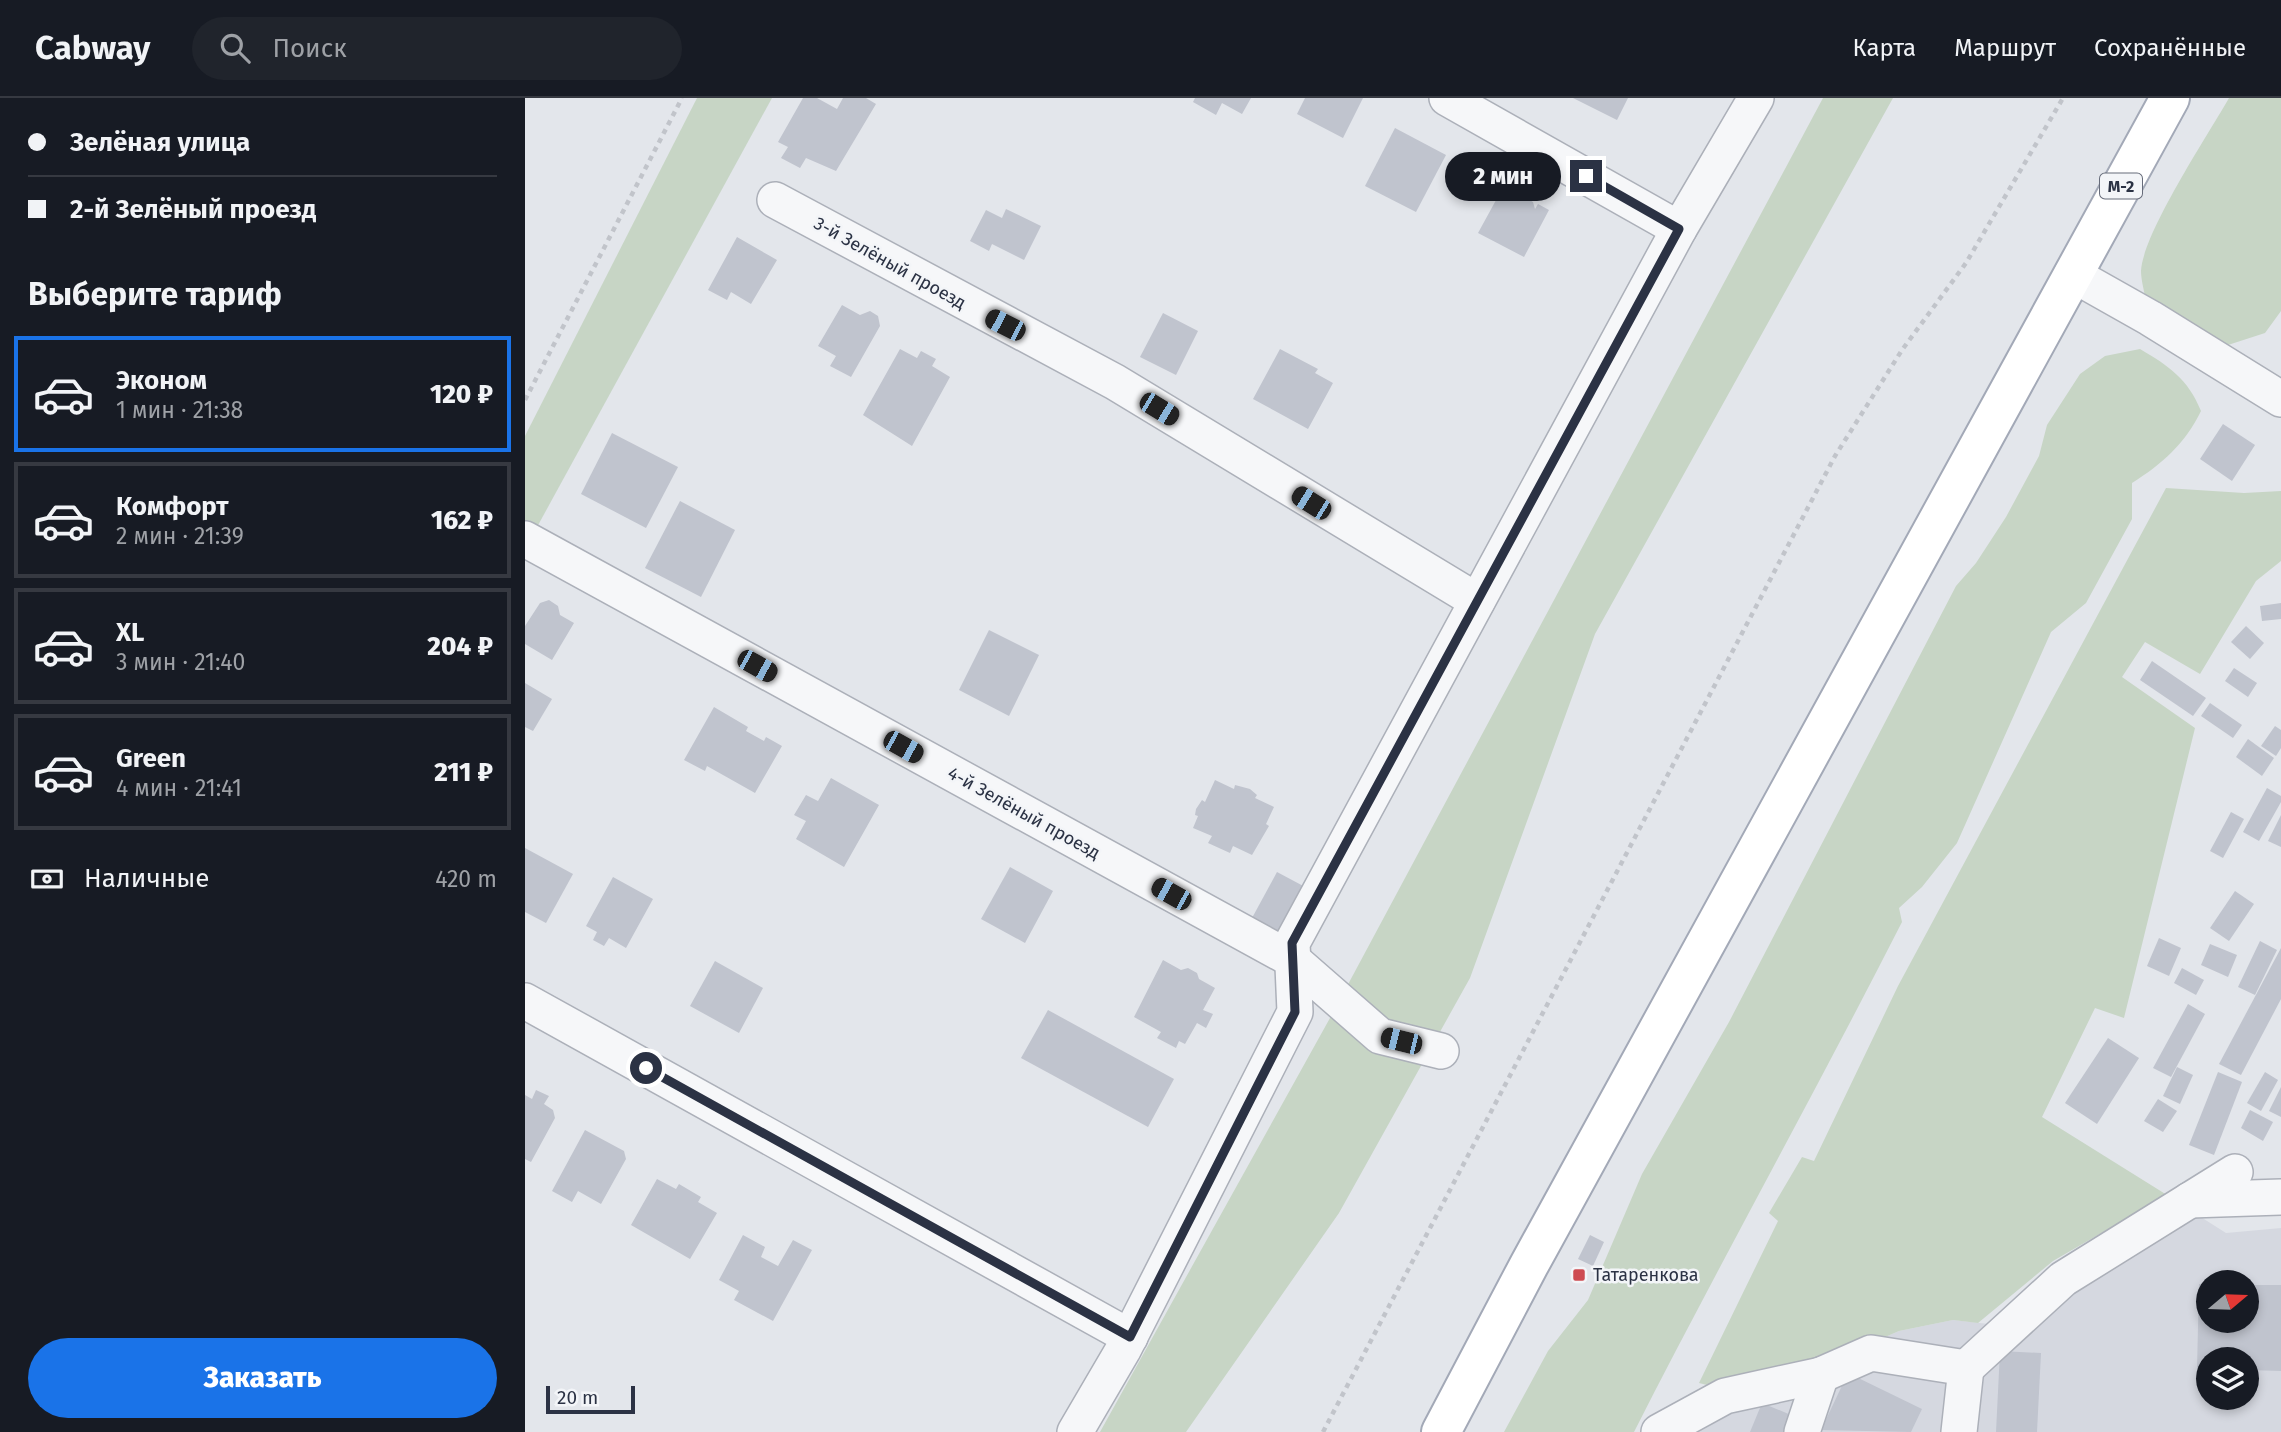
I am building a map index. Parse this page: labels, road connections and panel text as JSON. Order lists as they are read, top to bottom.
{
  "streets": {
    "main road": ["М-2"],
    "street": ["3-й Зелёный проезд", "4-й Зелёный проезд"]
  },
  "places": {
    "transit": ["Татаренкова"]
  },
  "scale_bar": "20 m",
  "north": "right",
  "page": {
    "header": "Cabway",
    "search": "Поиск",
    "nav": ["Карта", "Маршрут", "Сохранённые"],
    "banner": ["Зелёная улица", "2-й Зелёный проезд"],
    "bubble": "2 мин",
    "heading": "Выберите тариф",
    "list": [
      {
        "name": "Эконом",
        "note": "1 мин · 21:38",
        "value": "120 ₽"
      },
      {
        "name": "Комфорт",
        "note": "2 мин · 21:39",
        "value": "162 ₽"
      },
      {
        "name": "XL",
        "note": "3 мин · 21:40",
        "value": "204 ₽"
      },
      {
        "name": "Green",
        "note": "4 мин · 21:41",
        "value": "211 ₽"
      }
    ],
    "pay": ["Наличные", "420 m"],
    "buttons": "Заказать",
    "scale": "20 m"
  }
}
